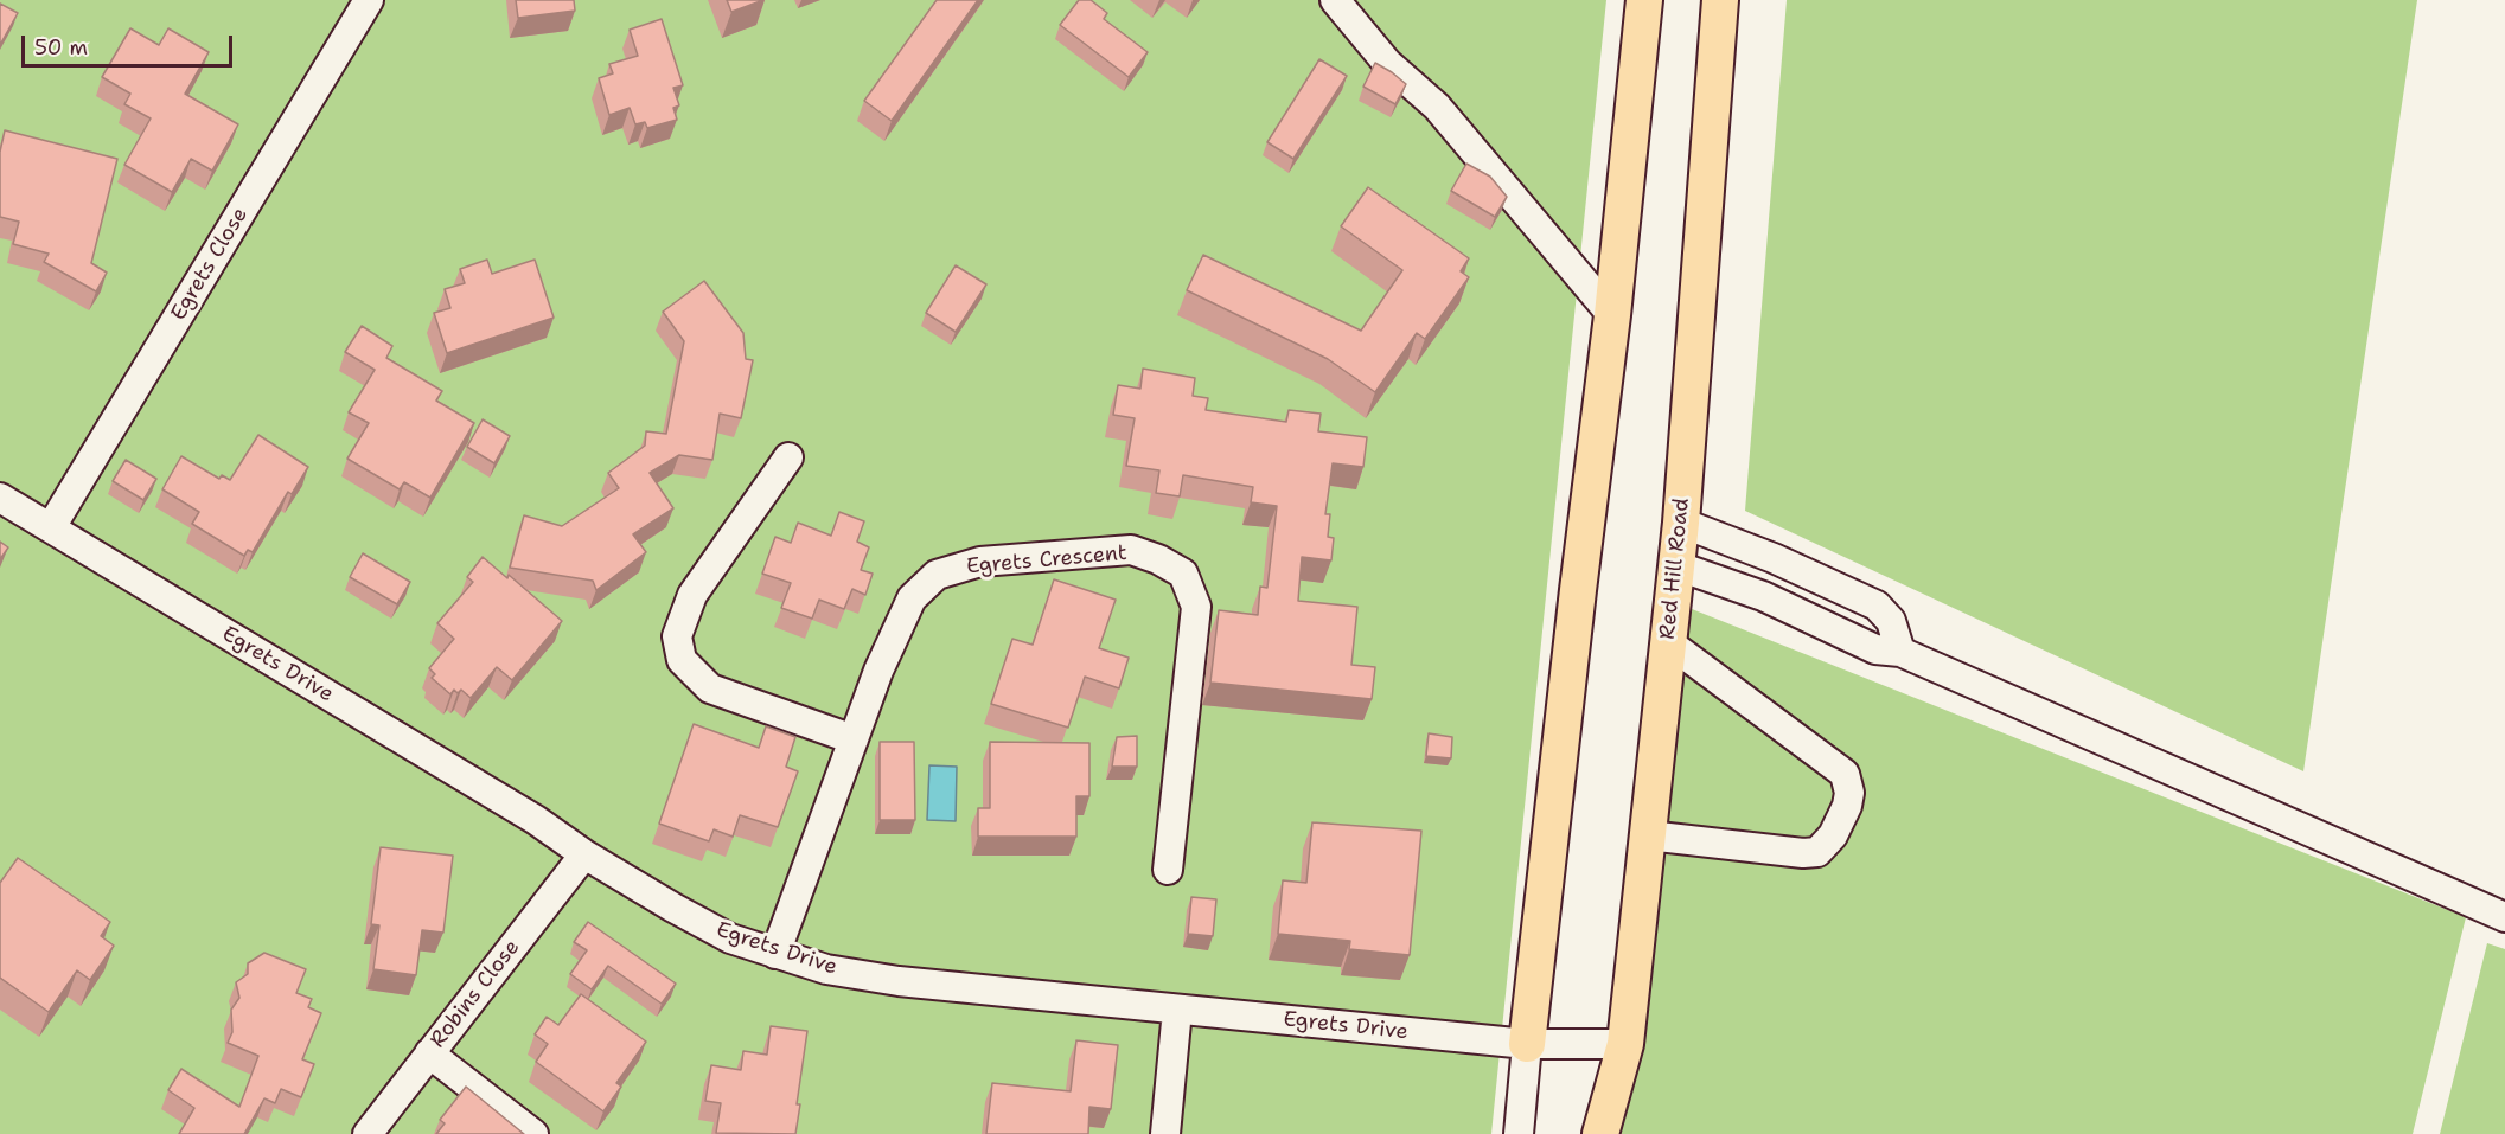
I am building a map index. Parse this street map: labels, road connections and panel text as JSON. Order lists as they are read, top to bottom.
{
  "streets": {
    "main road": ["Red Hill Road"],
    "street": [
      "Egrets Close",
      "Egrets Crescent",
      "Egrets Drive",
      "Robins Close"
    ]
  },
  "crossings": [
    ["Egrets Close", "Egrets Drive"],
    ["Egrets Crescent", "Egrets Drive"],
    ["Red Hill Road", "Egrets Drive"],
    ["Egrets Drive", "Robins Close"]
  ],
  "scale_bar": "50 m"
}
